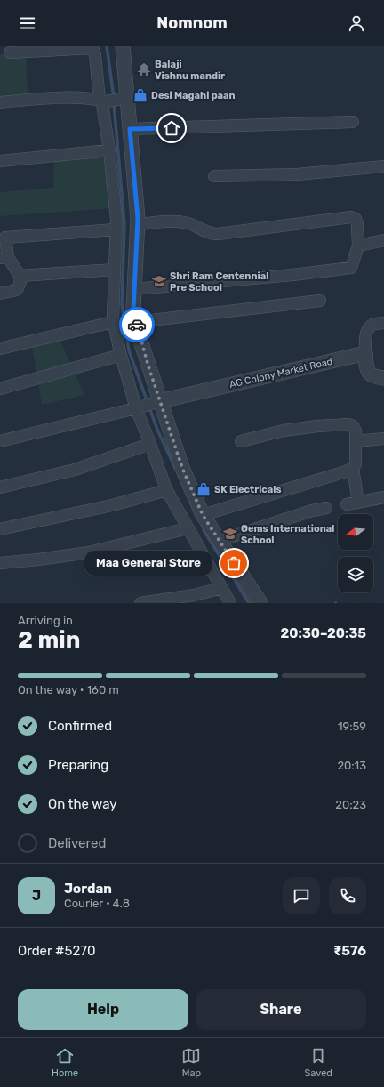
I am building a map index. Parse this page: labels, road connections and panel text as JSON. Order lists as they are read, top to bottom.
{
  "streets": {
    "street": ["AG Colony Market Road"]
  },
  "places": {
    "temple": ["Balaji Vishnu mandir"],
    "shop": ["Desi Magahi paan", "SK Electricals"],
    "school or university": ["Shri Ram Centennial Pre School", "Gems International School"],
    "other": ["Maa General Store"]
  },
  "north": "left",
  "page": {
    "header": "Nomnom",
    "bubble": "Maa General Store",
    "heading": ["2 min", "Arriving in", "20:30–20:35"],
    "panel": [
      "Jordan",
      "Courier · 4.8",
      "Order #5270",
      "₹576"
    ],
    "bar": "On the way · 160 m",
    "list": [
      ["Confirmed", "19:59"],
      ["Preparing", "20:13"],
      ["On the way", "20:23"],
      "Delivered"
    ],
    "round": "J",
    "buttons": ["Help", "Share"],
    "tabs": ["Home", "Map", "Saved"]
  }
}
